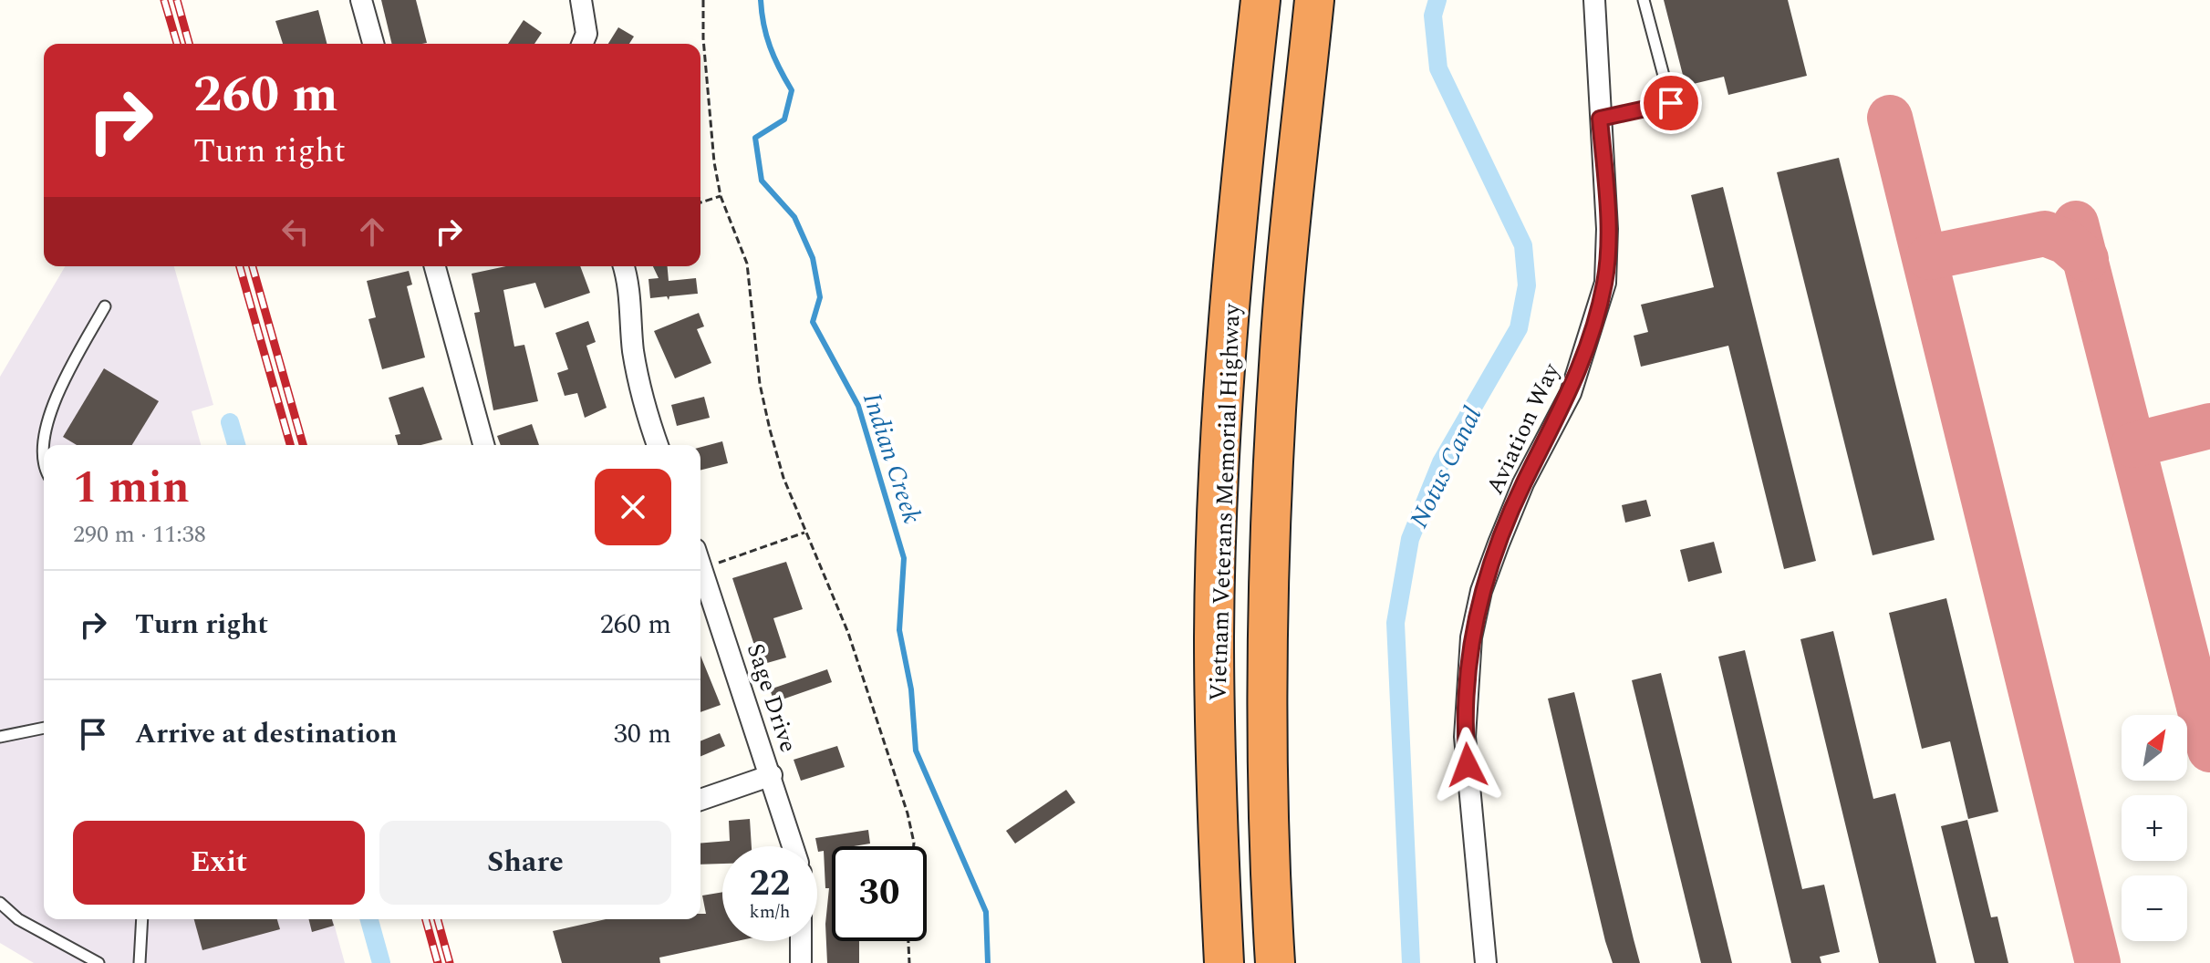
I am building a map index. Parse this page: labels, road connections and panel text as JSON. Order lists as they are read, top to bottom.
{
  "streets": {
    "highway": ["Vietnam Veterans Memorial Highway"],
    "street": ["Aviation Way", "Sage Drive"]
  },
  "water": ["Indian Creek", "Notus Canal"],
  "north": "top right",
  "page": {
    "turn": ["260 m", "Turn right"],
    "heading": ["1 min", "290 m · 11:38"],
    "list": [
      {
        "name": "Turn right",
        "value": "260 m"
      },
      {
        "name": "Arrive at destination",
        "value": "30 m"
      }
    ],
    "map_buttons": ["+", "−"],
    "buttons": ["Exit", "Share"],
    "speed": "22 km/h",
    "limit": "30"
  }
}
